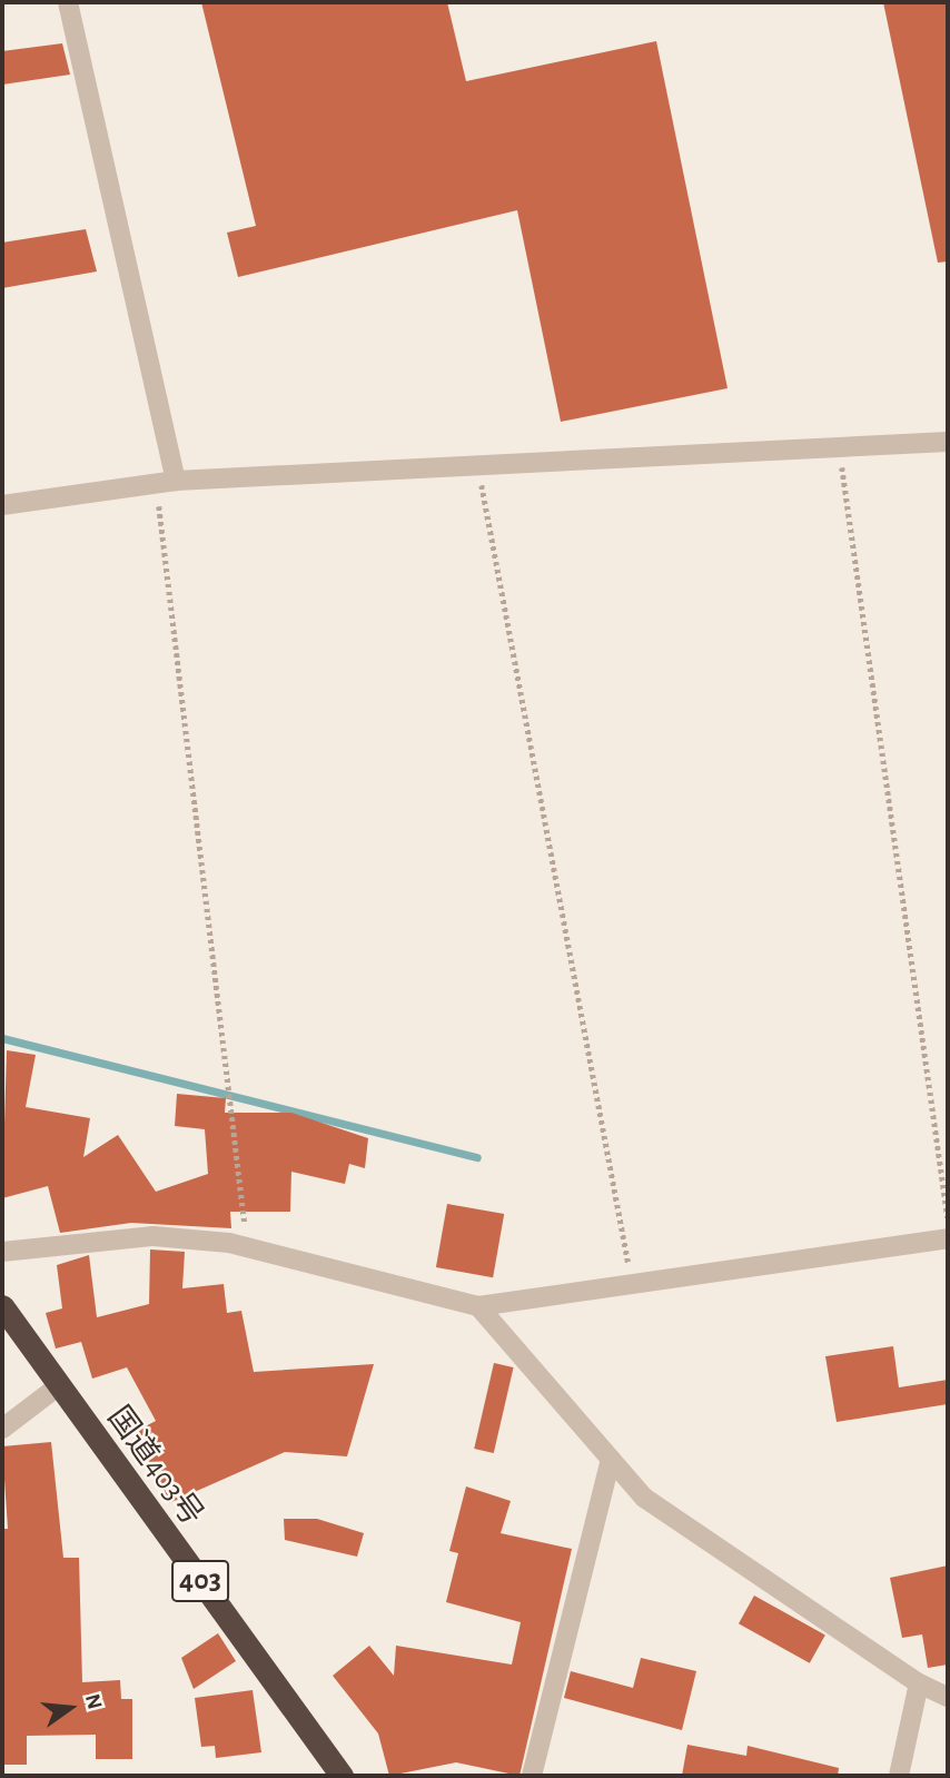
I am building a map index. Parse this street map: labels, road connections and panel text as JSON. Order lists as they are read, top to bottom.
{
  "streets": {
    "highway": ["国道403号", "403"]
  },
  "north": "right"
}
